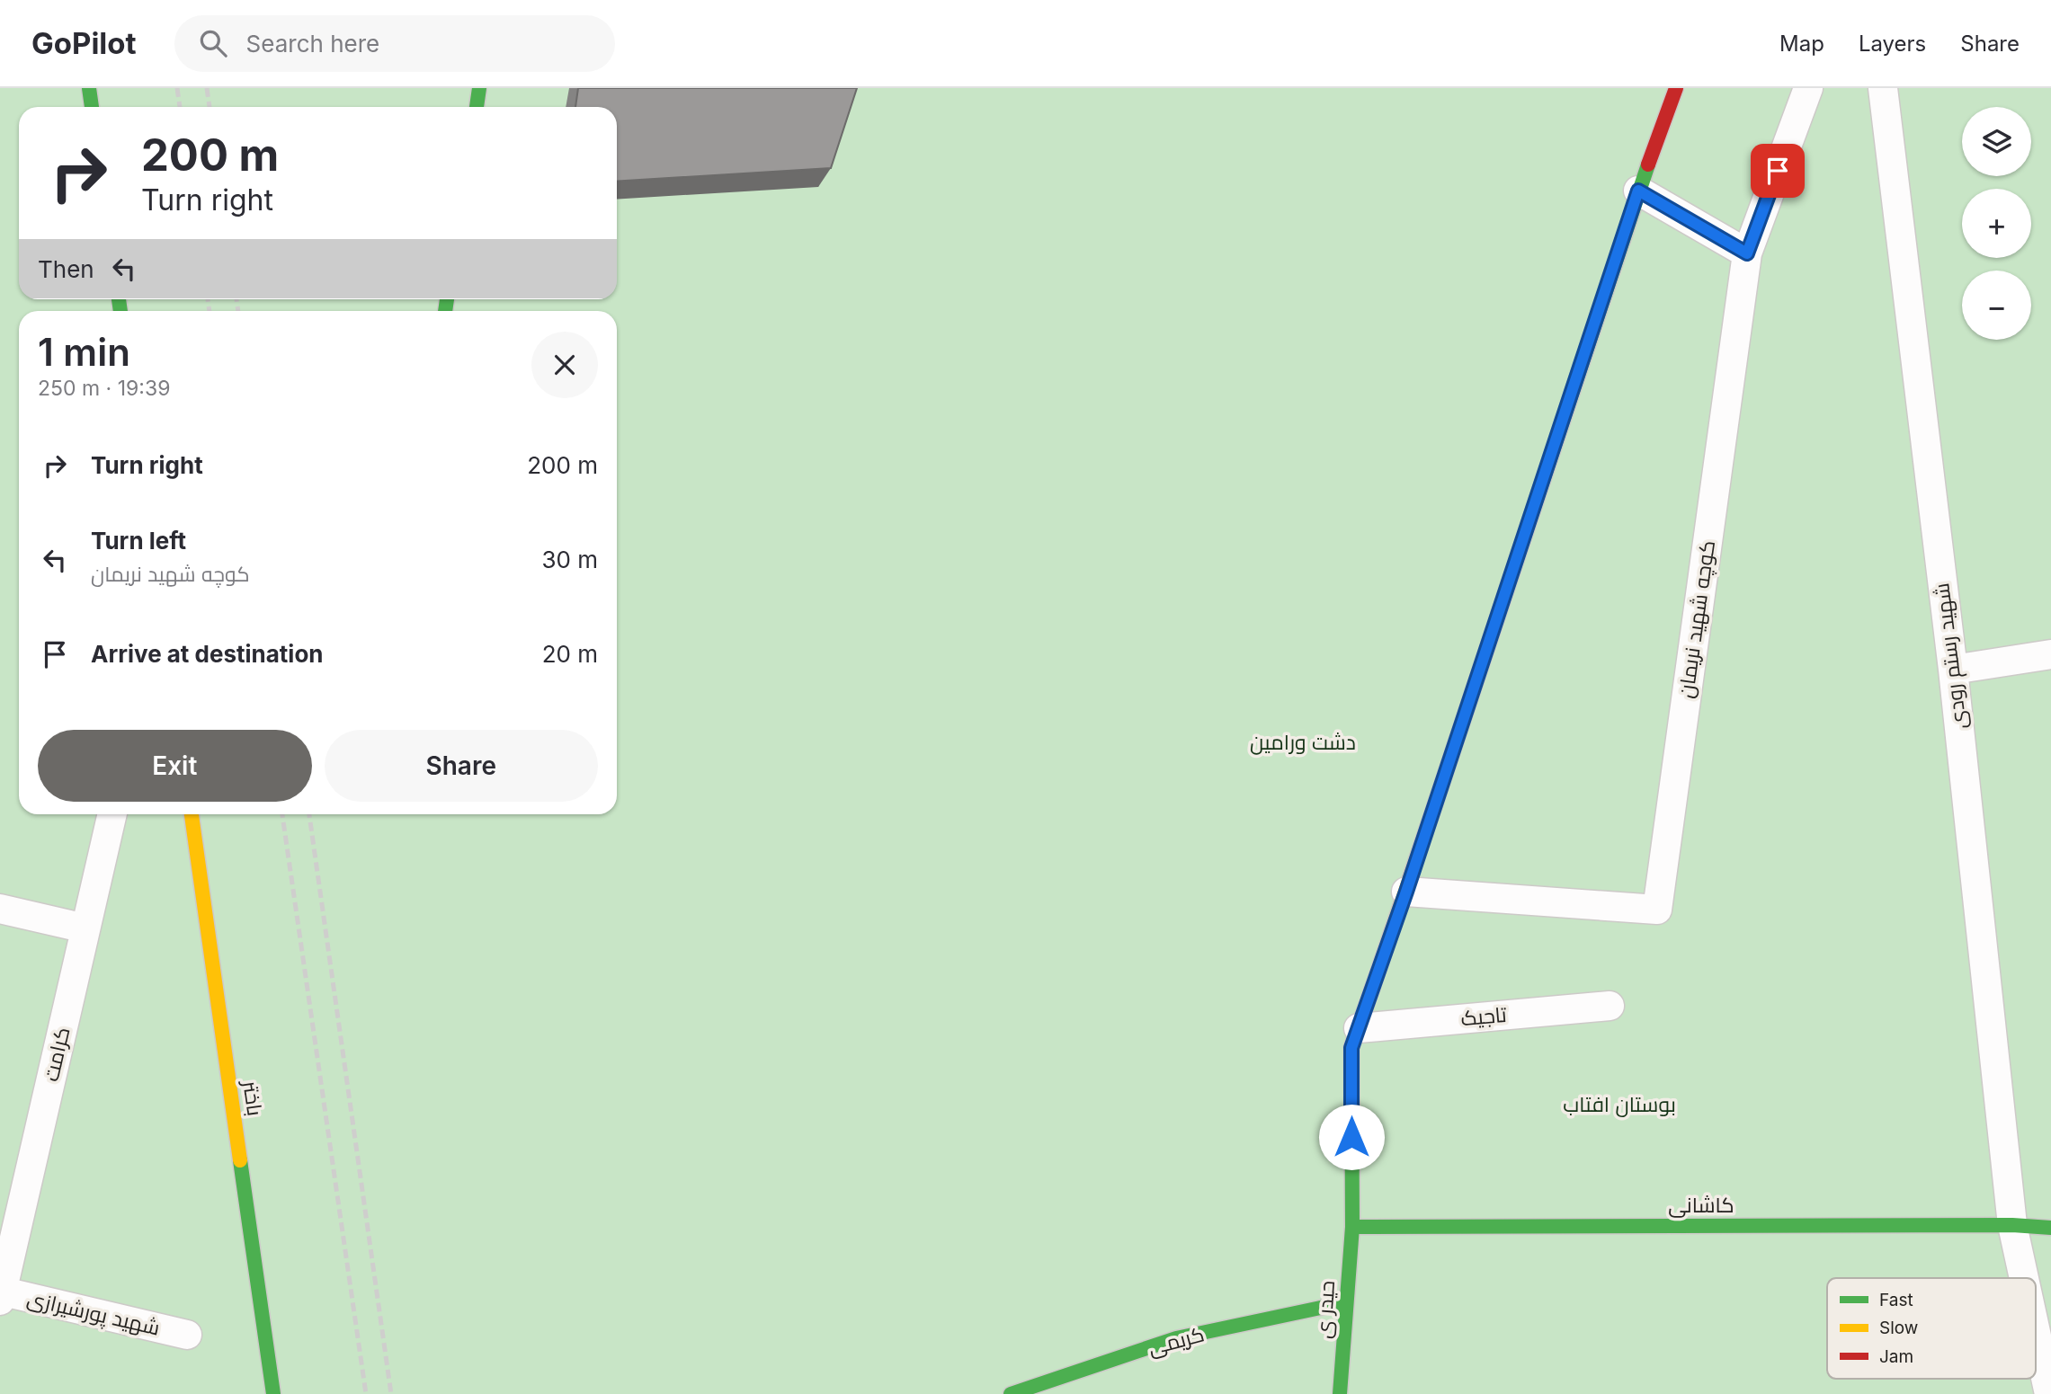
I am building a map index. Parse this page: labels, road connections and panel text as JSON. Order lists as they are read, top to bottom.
{
  "streets": {
    "main road": [
      "باختر",
      "کاشانی",
      "حیدر ی",
      "کریمی"
    ],
    "street": [
      "کوچه شهید نریمان",
      "شهید رستم رودی",
      "تاجیک",
      "کرامت",
      "شهید پورشیرازی"
    ]
  },
  "crossings": [
    ["کوچه شهید نریمان", "حیدر ی"],
    ["شهید رستم رودی", "کاشانی"],
    ["تاجیک", "حیدر ی"],
    ["کرامت", "شهید پورشیرازی"],
    ["کاشانی", "حیدر ی"],
    ["حیدر ی", "کریمی"]
  ],
  "parks": ["دشت ورامین", "بوستان افتاب"],
  "legend": ["Fast", "Slow", "Jam"],
  "page": {
    "header": "GoPilot",
    "search": "Search here",
    "nav": ["Map", "Layers", "Share"],
    "map_buttons": ["+", "−"],
    "turn": ["200 m", "Turn right"],
    "then": "Then",
    "heading": ["1 min", "250 m · 19:39"],
    "list": [
      {
        "name": "Turn right",
        "value": "200 m"
      },
      {
        "name": "Turn left",
        "note": "کوچه شهید نریمان",
        "value": "30 m"
      },
      {
        "name": "Arrive at destination",
        "value": "20 m"
      }
    ],
    "buttons": ["Exit", "Share"]
  }
}
